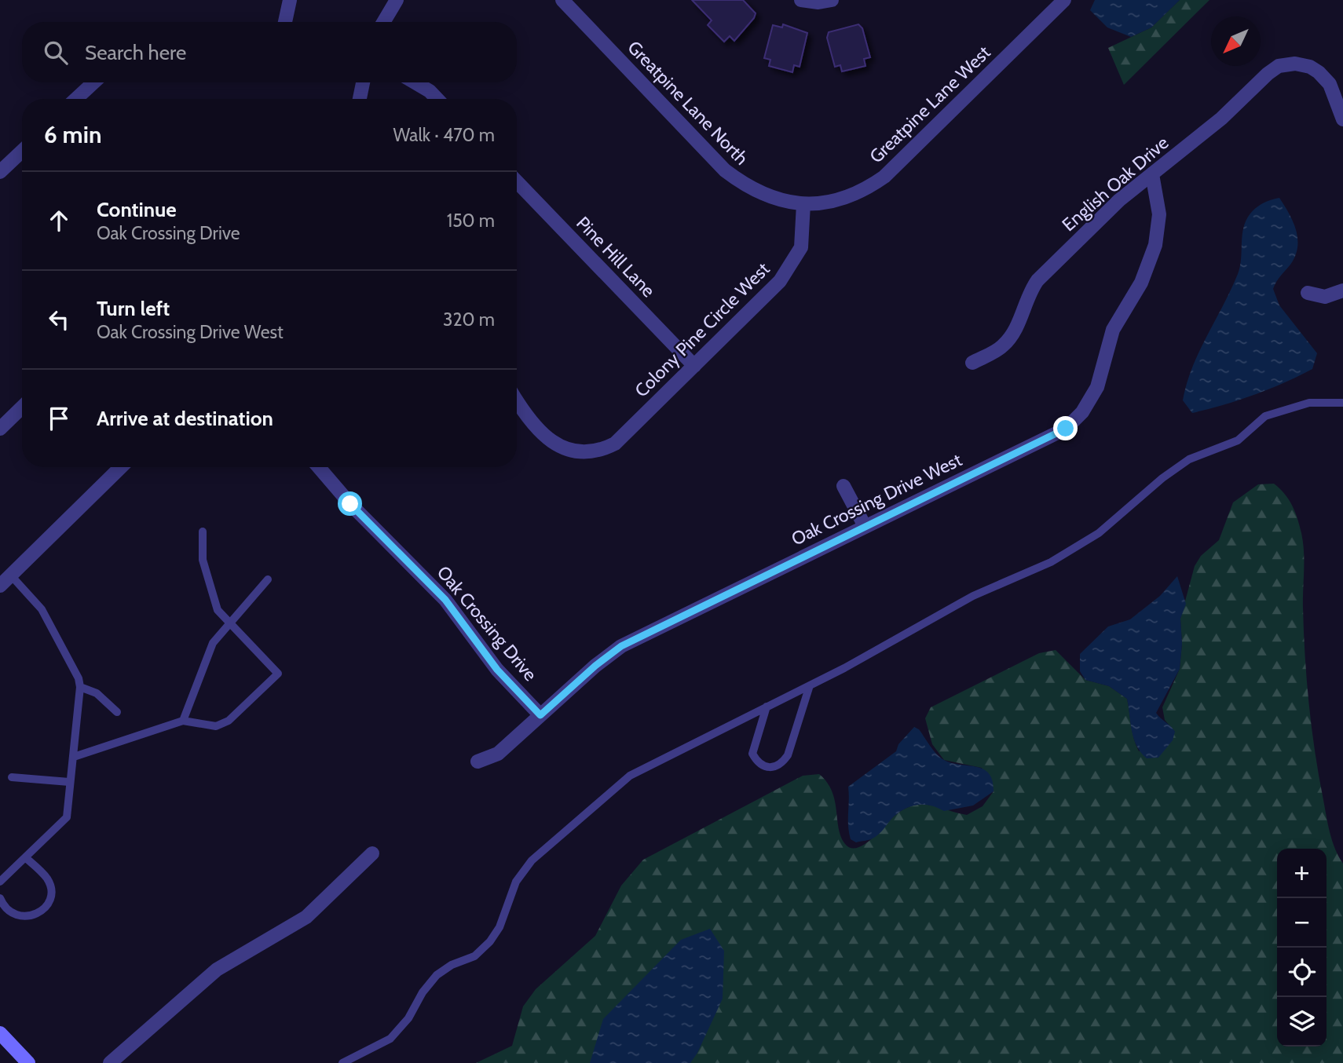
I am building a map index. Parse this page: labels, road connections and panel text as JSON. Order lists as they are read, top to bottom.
{
  "streets": {
    "street": [
      "Greatpine Lane North",
      "Greatpine Lane West",
      "English Oak Drive",
      "Pine Hill Lane",
      "Colony Pine Circle West",
      "Oak Crossing Drive West",
      "Oak Crossing Drive"
    ]
  },
  "crossings": [
    ["Greatpine Lane North", "Greatpine Lane West"],
    ["Greatpine Lane North", "Colony Pine Circle West"],
    ["Greatpine Lane West", "Colony Pine Circle West"],
    ["English Oak Drive", "Oak Crossing Drive West"],
    ["Pine Hill Lane", "Colony Pine Circle West"],
    ["Oak Crossing Drive West", "Oak Crossing Drive"]
  ],
  "north": "bottom left",
  "page": {
    "search": "Search here",
    "heading": ["6 min", "Walk · 470 m"],
    "list": [
      ["Continue", "Oak Crossing Drive", "150 m"],
      ["Turn left", "Oak Crossing Drive West", "320 m"],
      "Arrive at destination"
    ],
    "map_buttons": ["+", "−"]
  }
}
